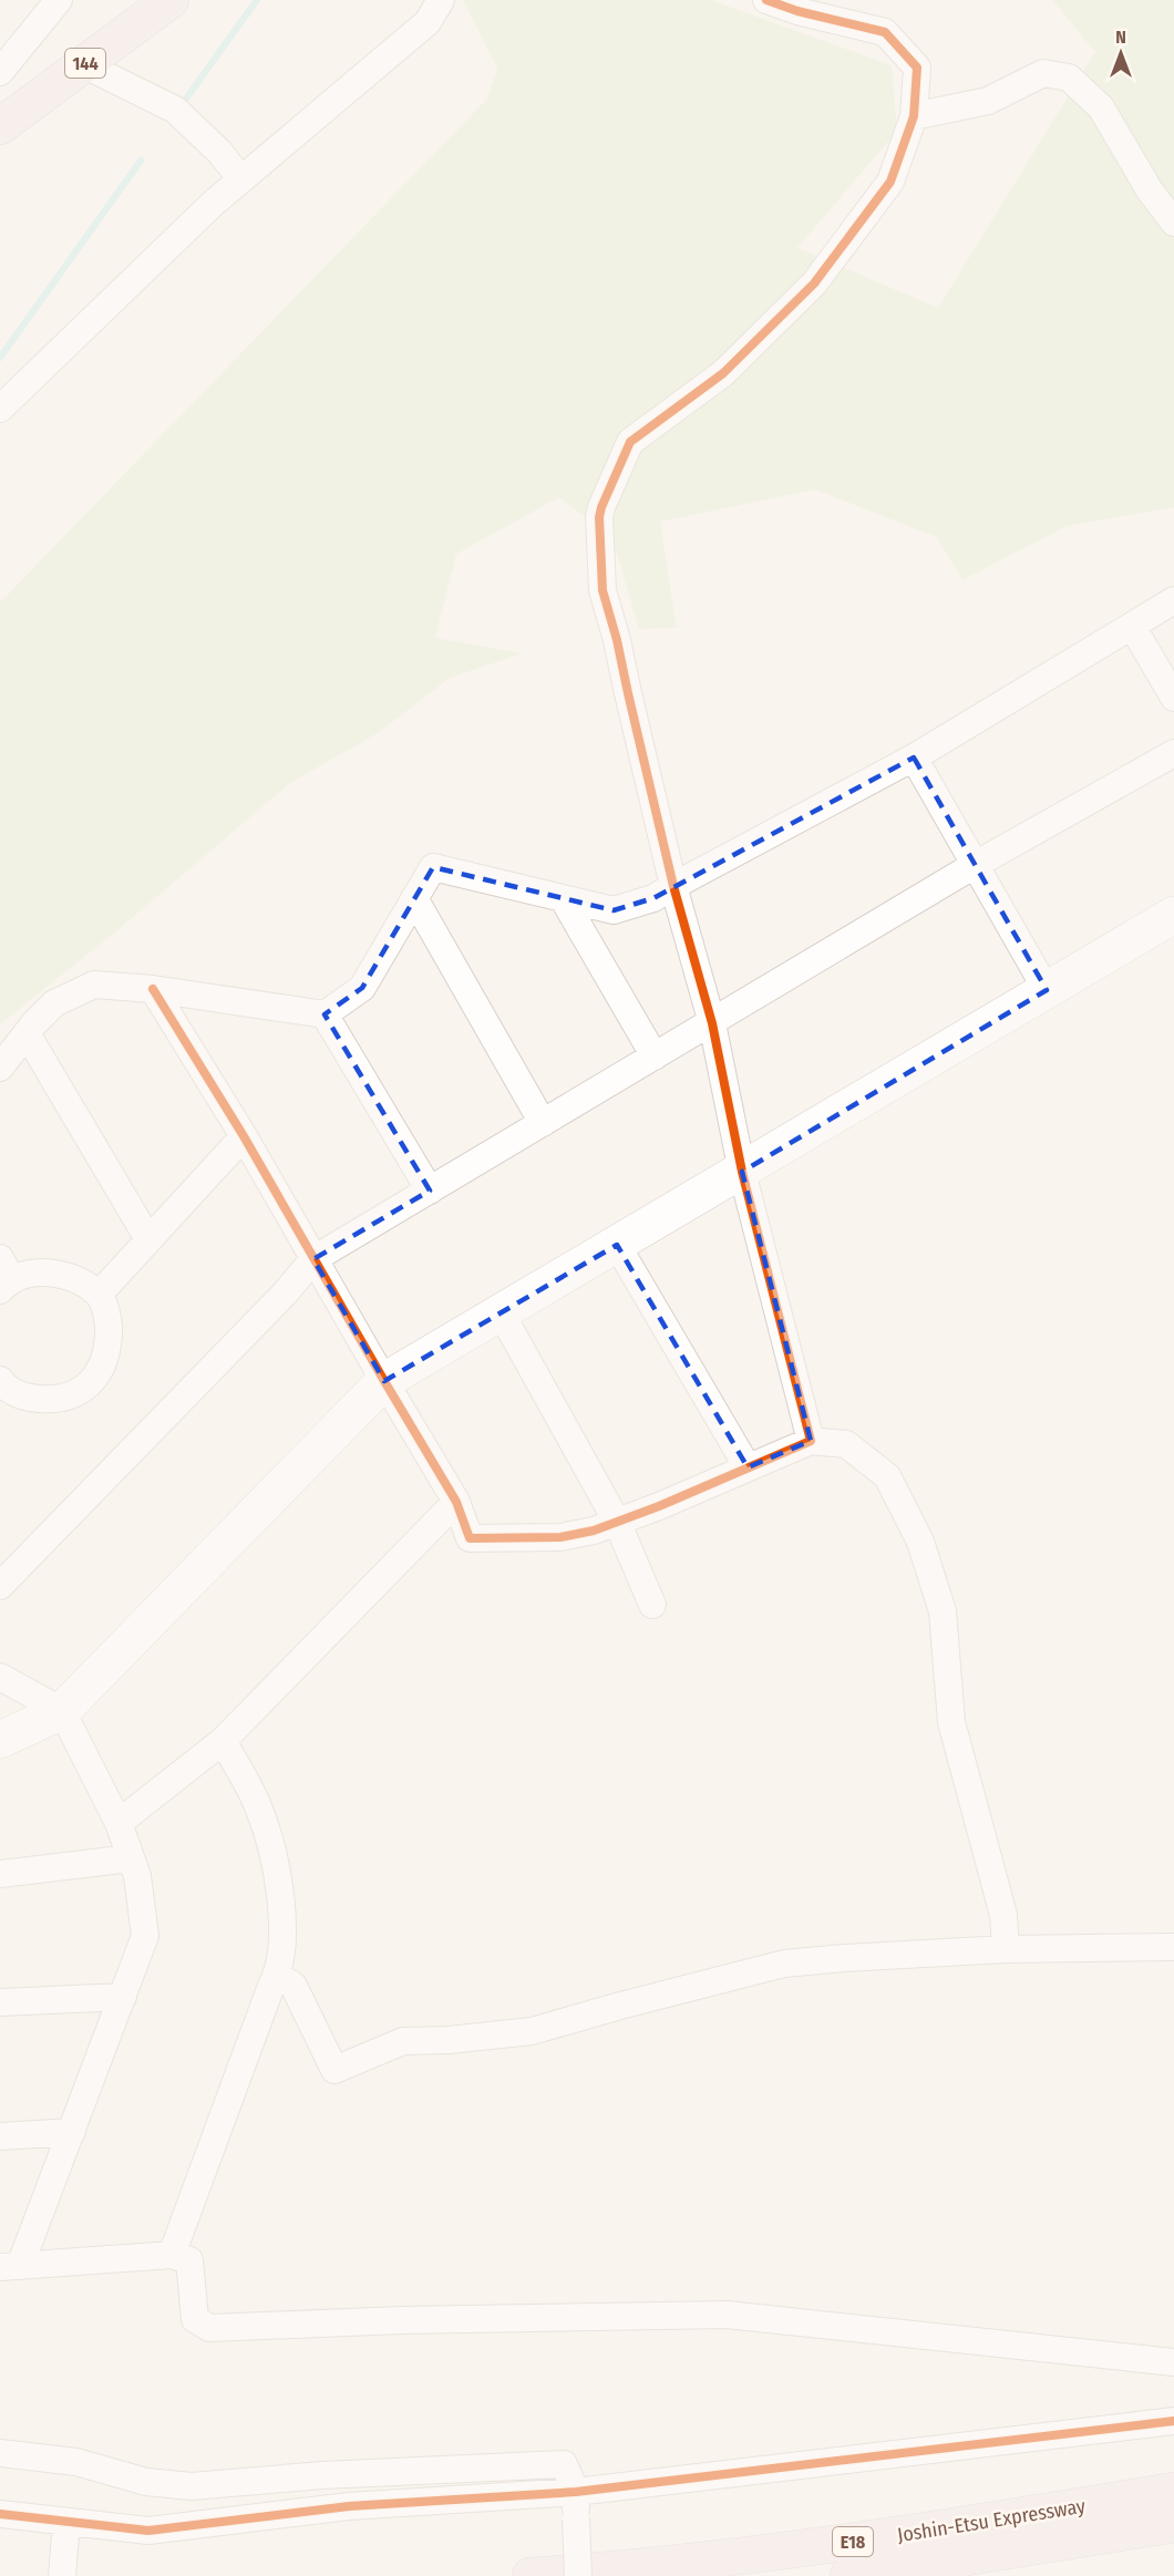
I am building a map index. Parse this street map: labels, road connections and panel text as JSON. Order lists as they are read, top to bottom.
{
  "streets": {
    "highway": ["144", "Joshin-Etsu Expressway", "E18"]
  },
  "north": "top"
}
